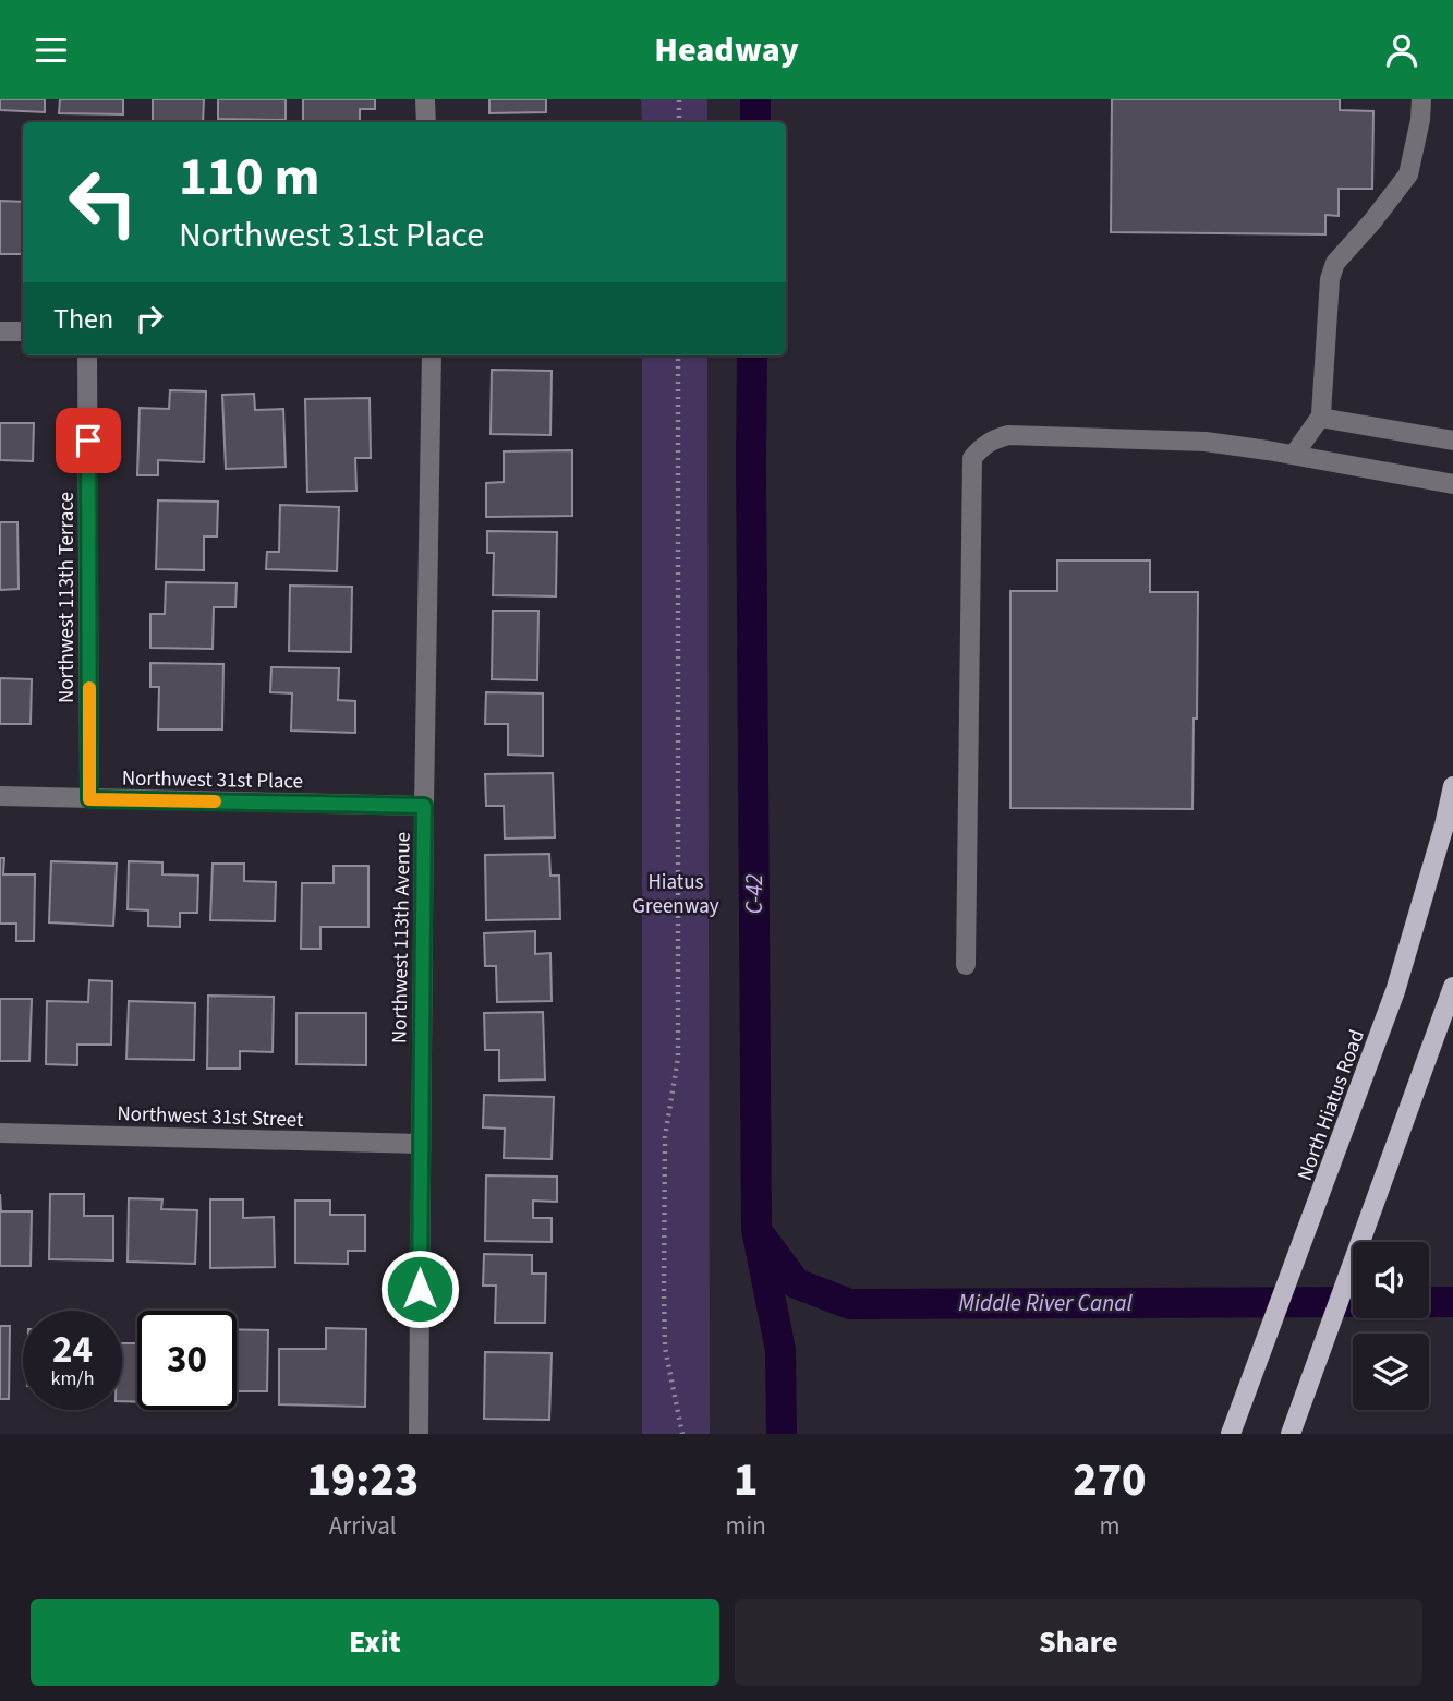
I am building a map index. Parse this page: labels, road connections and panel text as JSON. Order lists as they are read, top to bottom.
{
  "streets": {
    "main road": ["North Hiatus Road"],
    "street": [
      "Northwest 113th Terrace",
      "Northwest 31st Place",
      "Northwest 113th Avenue",
      "Northwest 31st Street"
    ]
  },
  "crossings": [
    ["Northwest 113th Terrace", "Northwest 31st Place"],
    ["Northwest 31st Place", "Northwest 113th Avenue"],
    ["Northwest 113th Avenue", "Northwest 31st Street"]
  ],
  "water": ["C-42", "Middle River Canal"],
  "parks": ["Hiatus Greenway"],
  "page": {
    "header": "Headway",
    "turn": ["110 m", "Northwest 31st Place"],
    "then": "Then",
    "speed": "24 km/h",
    "limit": "30",
    "eta": [
      "19:23",
      "Arrival",
      "1",
      "min",
      "270",
      "m"
    ],
    "buttons": ["Exit", "Share"]
  }
}
